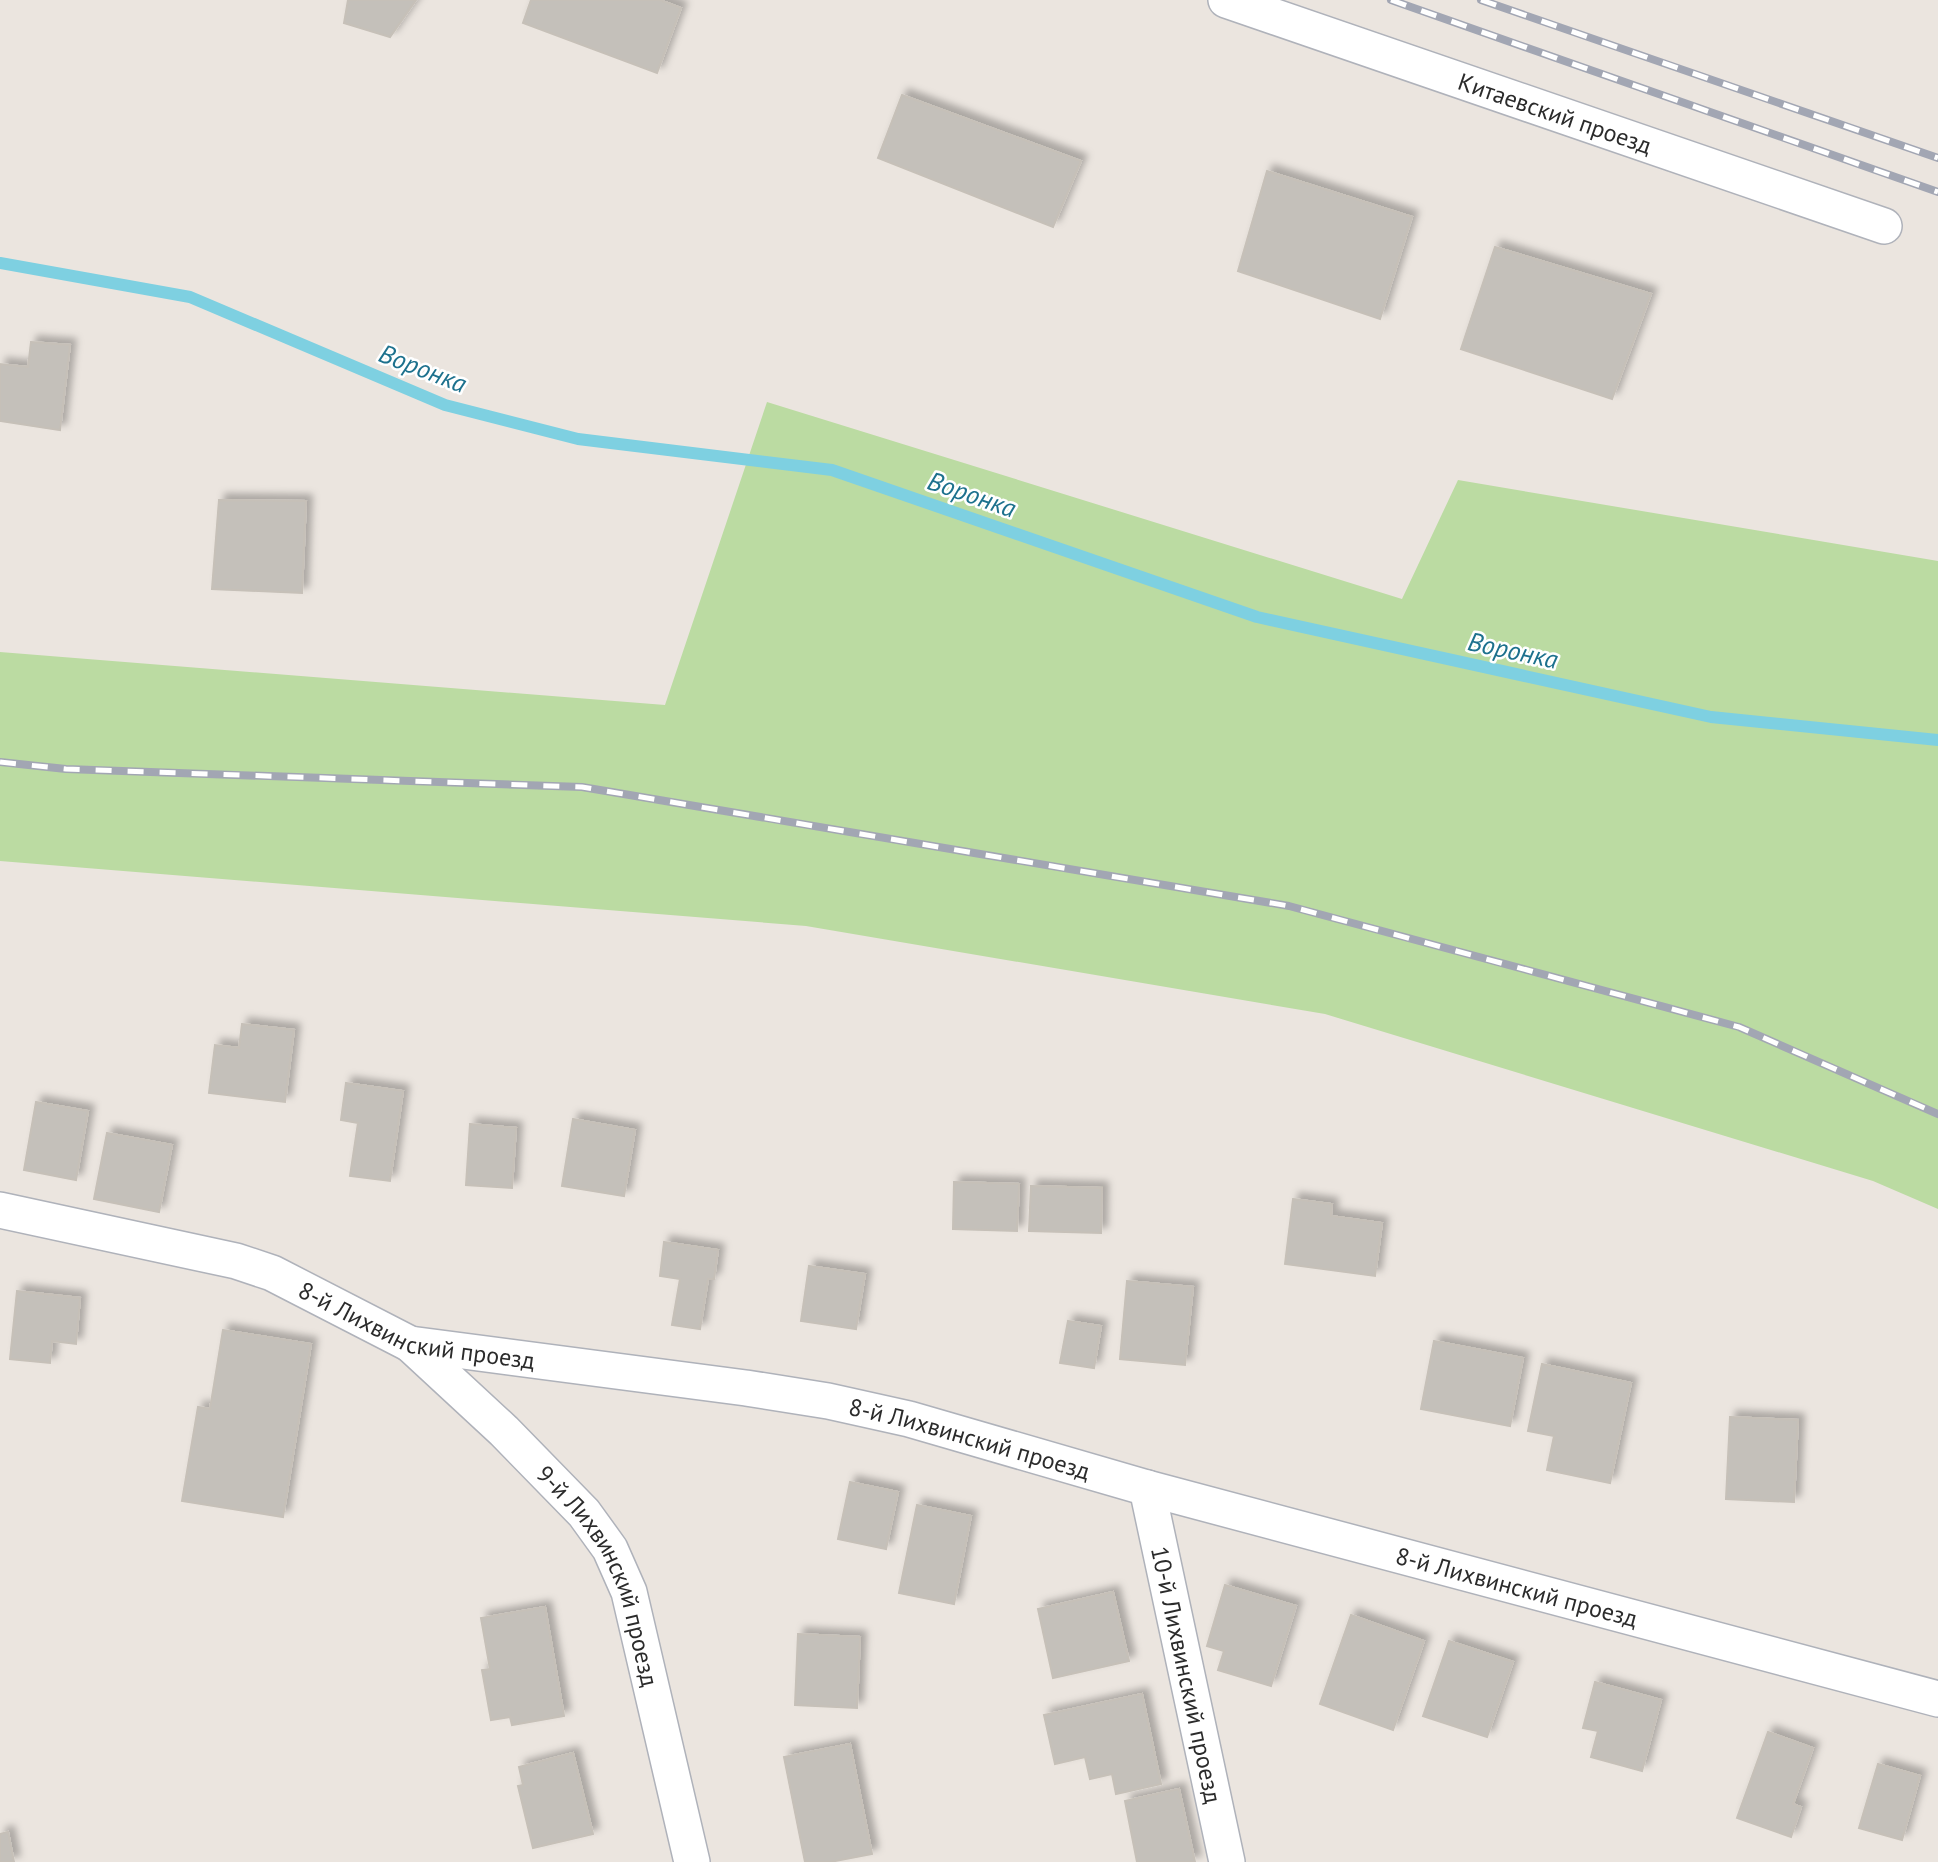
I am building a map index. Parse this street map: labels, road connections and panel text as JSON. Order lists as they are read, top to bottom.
{
  "streets": {
    "street": [
      "Китаевский проезд",
      "8-й Лихвинский проезд",
      "9-й Лихвинский проезд",
      "10-й Лихвинский проезд"
    ]
  },
  "crossings": [
    ["8-й Лихвинский проезд", "9-й Лихвинский проезд"],
    ["8-й Лихвинский проезд", "10-й Лихвинский проезд"]
  ],
  "water": ["Воронка"]
}
